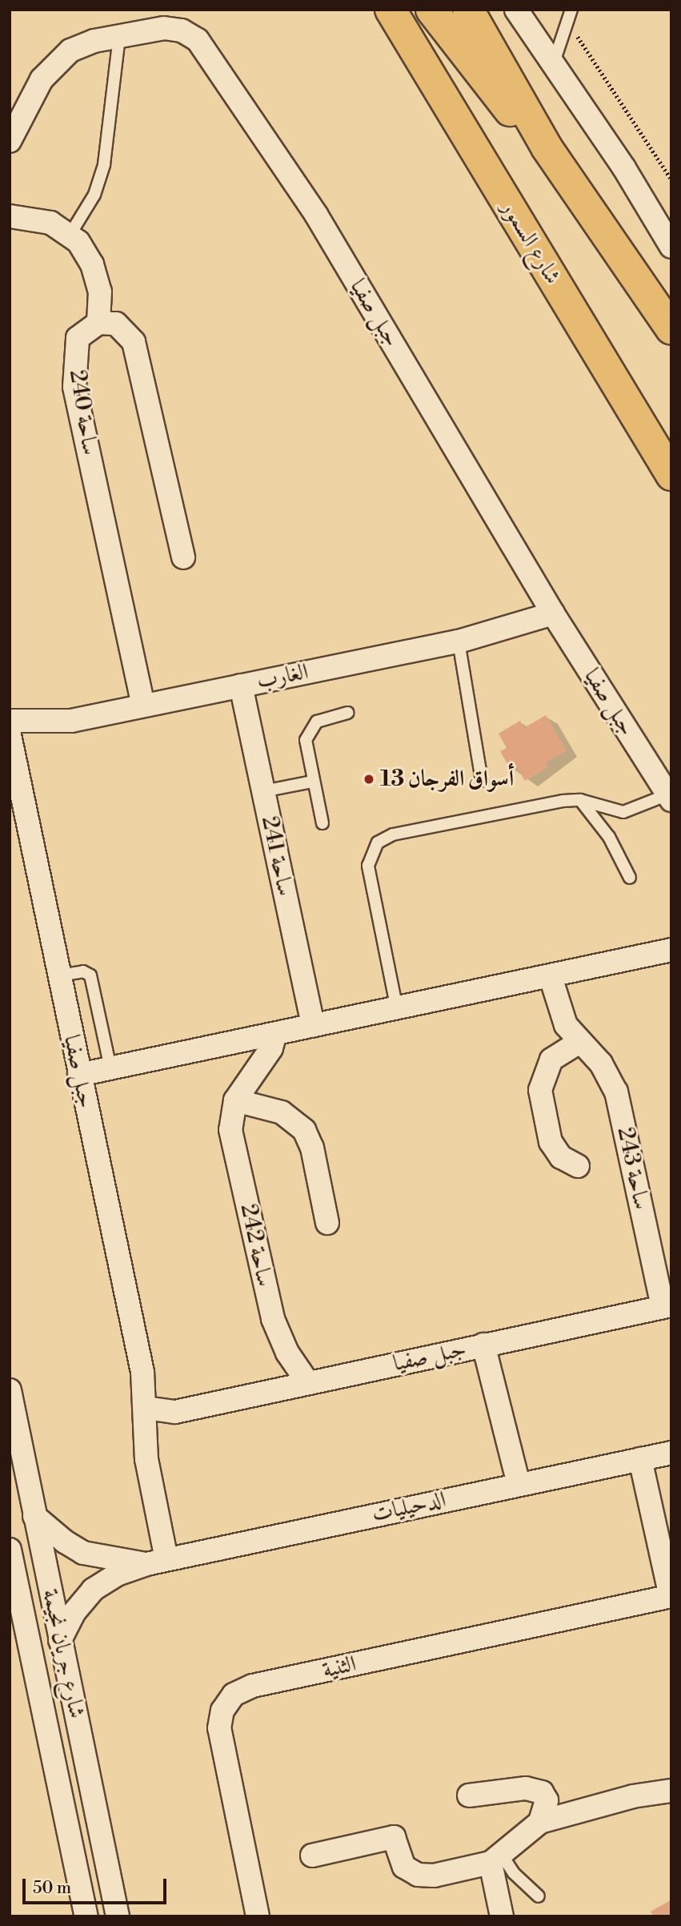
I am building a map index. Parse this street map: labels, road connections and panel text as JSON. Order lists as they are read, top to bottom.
{
  "streets": {
    "main road": ["شارع السمور"],
    "street": [
      "جبل صفيا",
      "ساحة 240",
      "الغارب",
      "ساحة 241",
      "ساحة 243",
      "ساحة 242",
      "الدحيليات",
      "شارع جريان نجيمة",
      "الثنية"
    ]
  },
  "crossings": [
    ["جبل صفيا", "الغارب"],
    ["جبل صفيا", "ساحة 243"],
    ["جبل صفيا", "ساحة 242"],
    ["جبل صفيا", "الدحيليات"],
    ["ساحة 240", "الغارب"],
    ["الغارب", "ساحة 241"],
    ["الدحيليات", "شارع جريان نجيمة"],
    ["الدحيليات", "الثنية"]
  ],
  "places": ["أسواق الفرجان 13"],
  "scale_bar": "50 m"
}
